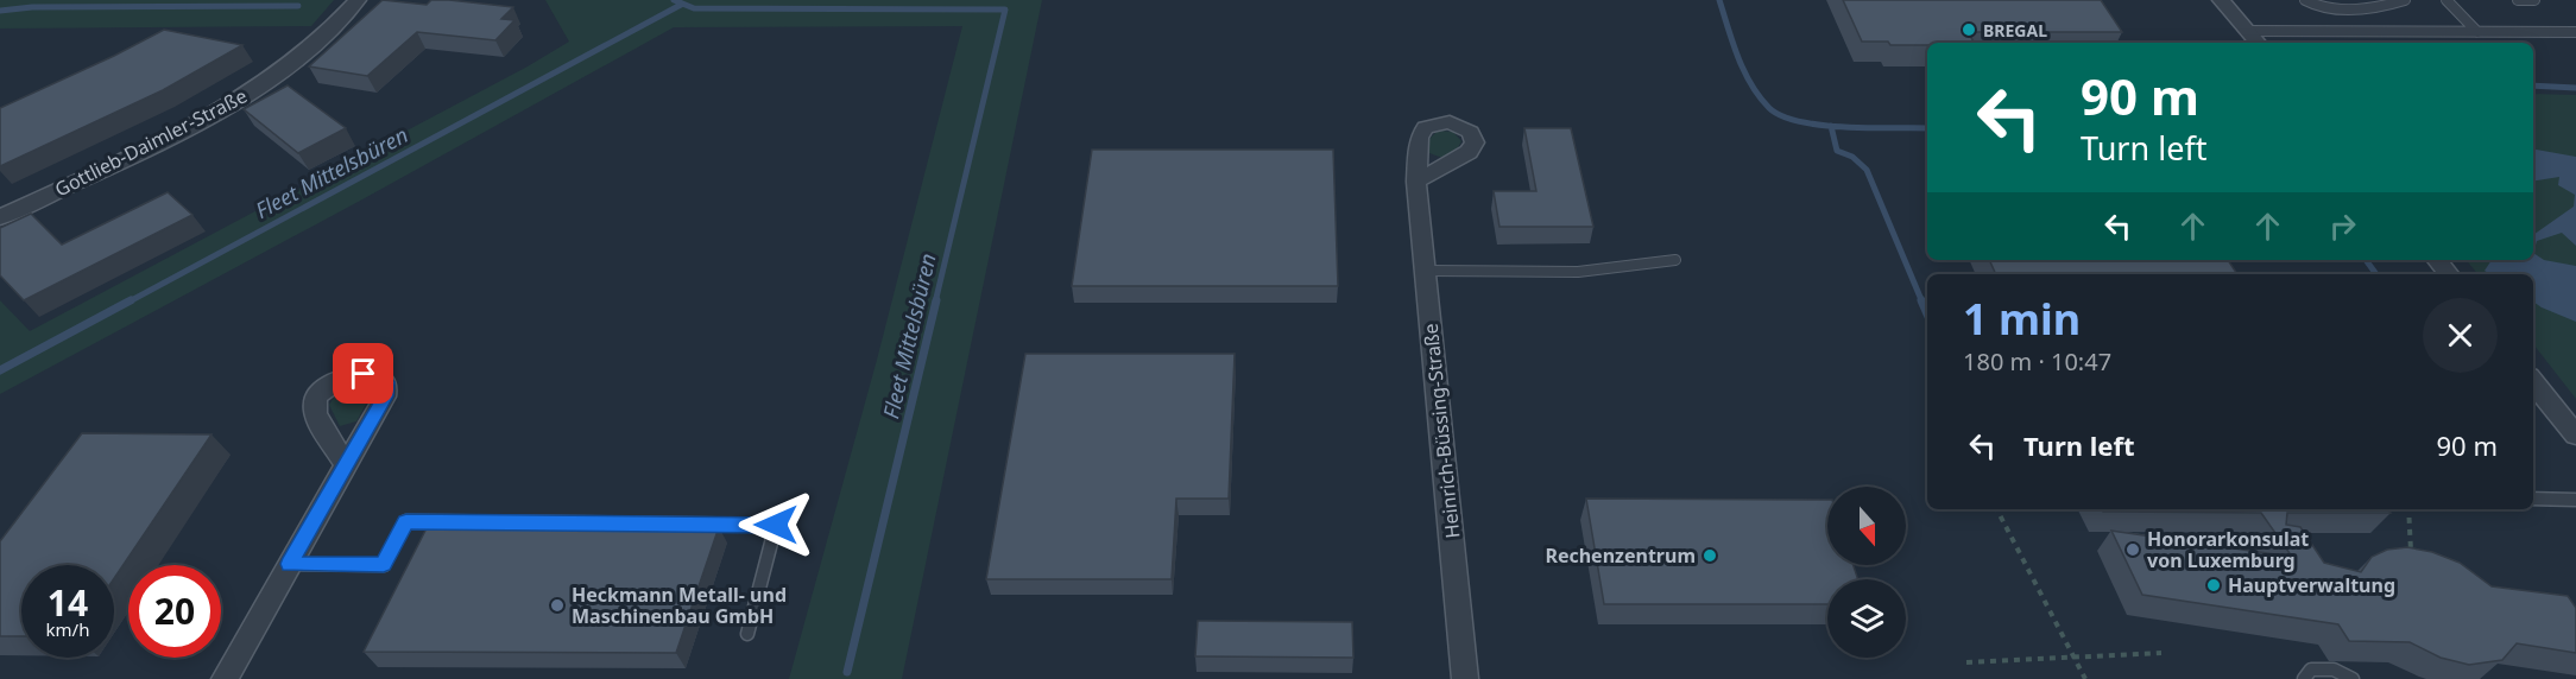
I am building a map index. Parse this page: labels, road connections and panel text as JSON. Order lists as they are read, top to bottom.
{
  "streets": {
    "street": ["Gottlieb-Daimler-Straße", "Heinrich-Büssing-Straße"]
  },
  "water": ["Fleet Mittelsbüren"],
  "places": [
    "BREGAL",
    "Honorarkonsulat von Luxemburg",
    "Rechenzentrum",
    "Hauptverwaltung",
    "Heckmann Metall- und Maschinenbau GmbH"
  ],
  "north": "bottom",
  "page": {
    "turn": ["90 m", "Turn left"],
    "heading": ["1 min", "180 m · 10:47"],
    "list": [
      {
        "name": "Turn left",
        "value": "90 m"
      }
    ],
    "speed": "14 km/h",
    "limit": "20"
  }
}
